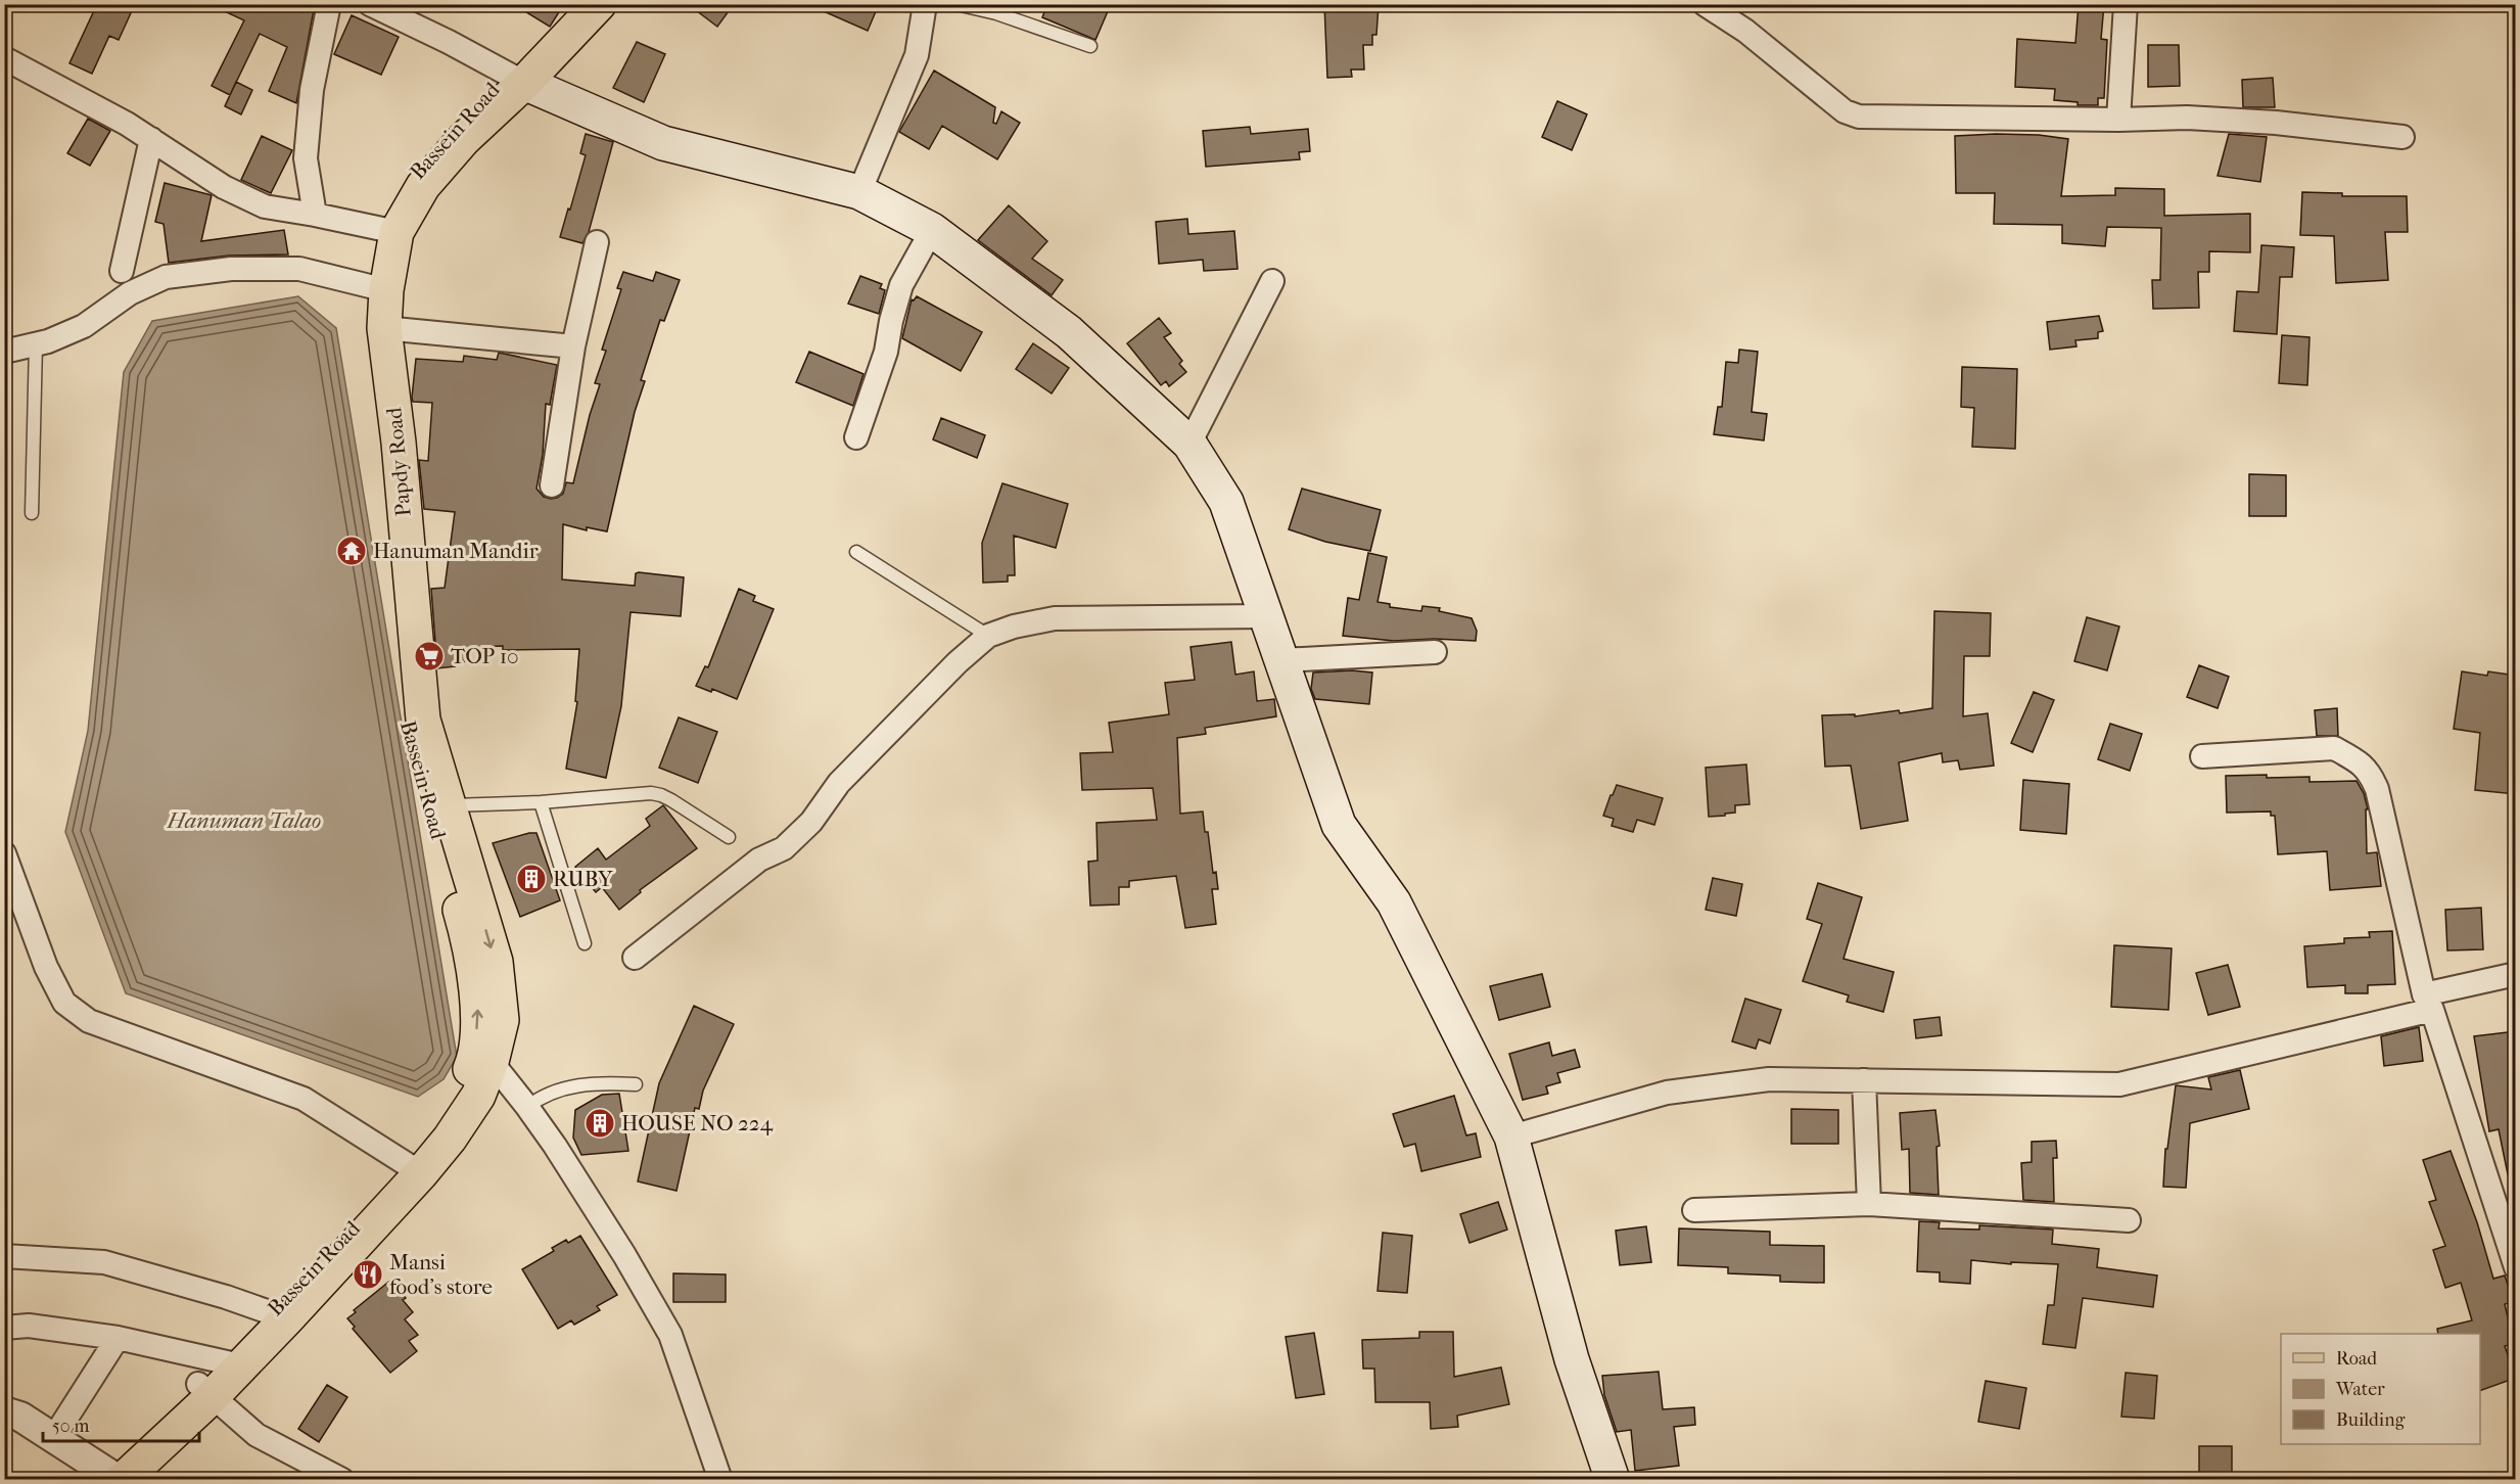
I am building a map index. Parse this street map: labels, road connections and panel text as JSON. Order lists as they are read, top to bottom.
{
  "streets": {
    "main road": ["Bassein Road", "Papdy Road"]
  },
  "crossings": [
    ["Bassein Road", "Papdy Road"]
  ],
  "one_way": ["Bassein Road"],
  "water": ["Hanuman Talao"],
  "places": {
    "temple": ["Hanuman Mandir"],
    "supermarket": ["TOP 10"],
    "building": ["RUBY", "HOUSE NO 224"],
    "restaurant": ["Mansi food's store"]
  },
  "legend": ["Road", "Water", "Building"],
  "scale_bar": "50 m"
}
